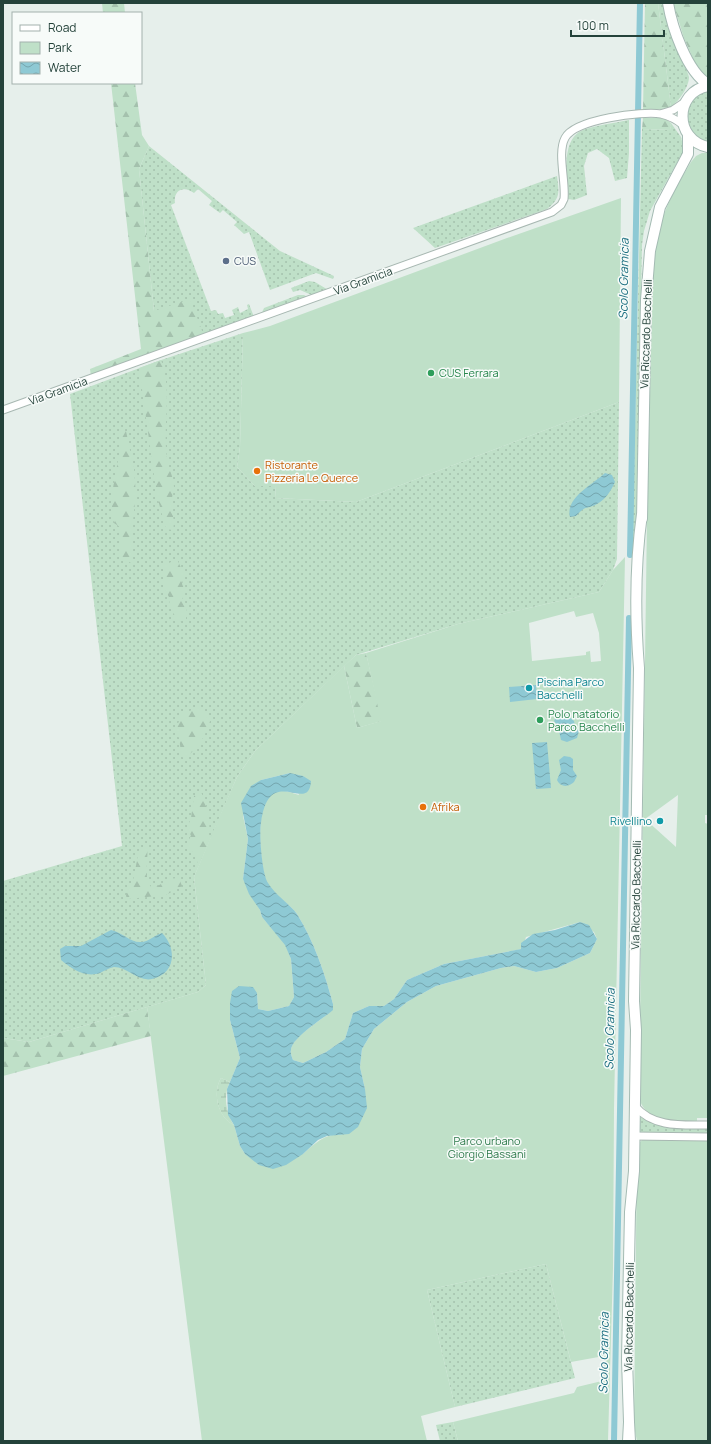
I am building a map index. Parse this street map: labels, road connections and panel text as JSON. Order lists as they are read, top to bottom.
{
  "streets": {
    "main road": ["Via Gramicia", "Via Riccardo Bacchelli"]
  },
  "water": ["Scolo Gramicia"],
  "parks": ["Parco urbano Giorgio Bassani"],
  "places": [
    "CUS",
    "CUS Ferrara",
    "Ristorante Pizzeria Le Querce",
    "Piscina Parco Bacchelli",
    "Polo natatorio Parco Bacchelli",
    "Afrika",
    "Rivellino"
  ],
  "legend": ["Road", "Park", "Water"],
  "scale_bar": "100 m"
}
